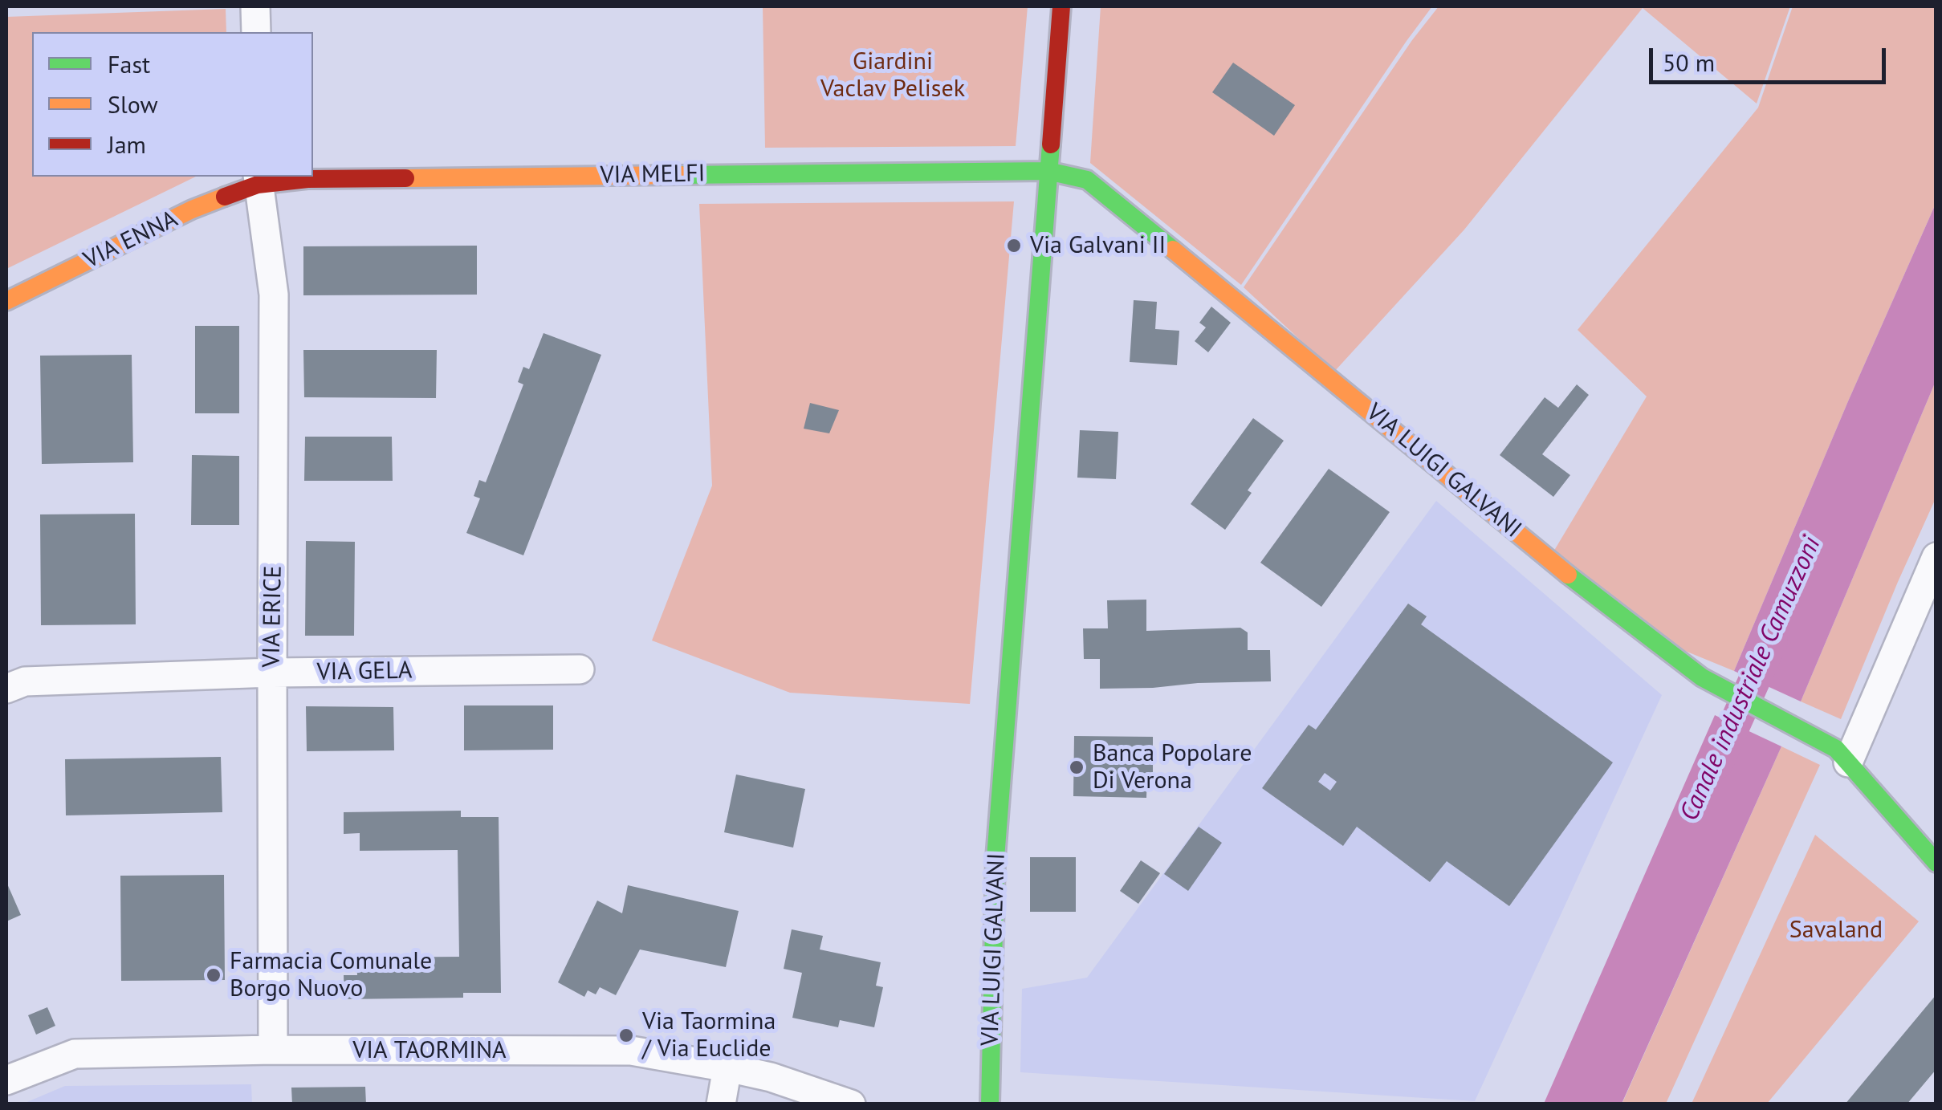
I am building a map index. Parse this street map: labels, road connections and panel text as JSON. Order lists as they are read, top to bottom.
{
  "streets": {
    "street": [
      "VIA MELFI",
      "VIA ENNA",
      "VIA LUIGI GALVANI",
      "VIA ERICE",
      "VIA GELA",
      "VIA TAORMINA"
    ]
  },
  "crossings": [
    ["VIA MELFI", "VIA ENNA"],
    ["VIA MELFI", "VIA LUIGI GALVANI"],
    ["VIA MELFI", "VIA ERICE"],
    ["VIA ENNA", "VIA ERICE"],
    ["VIA ERICE", "VIA GELA"],
    ["VIA ERICE", "VIA TAORMINA"]
  ],
  "water": ["Canale industriale Camuzzoni"],
  "parks": ["Giardini Vaclav Pelisek", "Savaland"],
  "places": [
    "Via Galvani II",
    "Banca Popolare Di Verona",
    "Farmacia Comunale Borgo Nuovo",
    "Via Taormina / Via Euclide"
  ],
  "legend": ["Fast", "Slow", "Jam"],
  "scale_bar": "50 m"
}
